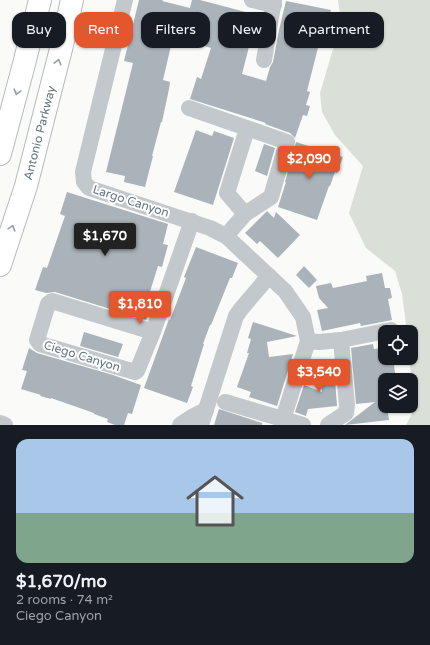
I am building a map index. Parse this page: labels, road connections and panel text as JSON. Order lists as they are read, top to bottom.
{
  "streets": {
    "main road": ["Antonio Parkway"],
    "street": ["Largo Canyon", "Ciego Canyon"]
  },
  "crossings": [
    ["Largo Canyon", "Ciego Canyon"]
  ],
  "page": {
    "chip": [
      "Buy",
      "Rent",
      "Filters",
      "New",
      "Apartment"
    ],
    "price": [
      "$2,090",
      "$1,670",
      "$1,810",
      "$3,540"
    ],
    "list": [
      {
        "name": "$1,670/mo",
        "note": "2 rooms · 74 m² · Ciego Canyon"
      }
    ]
  }
}
